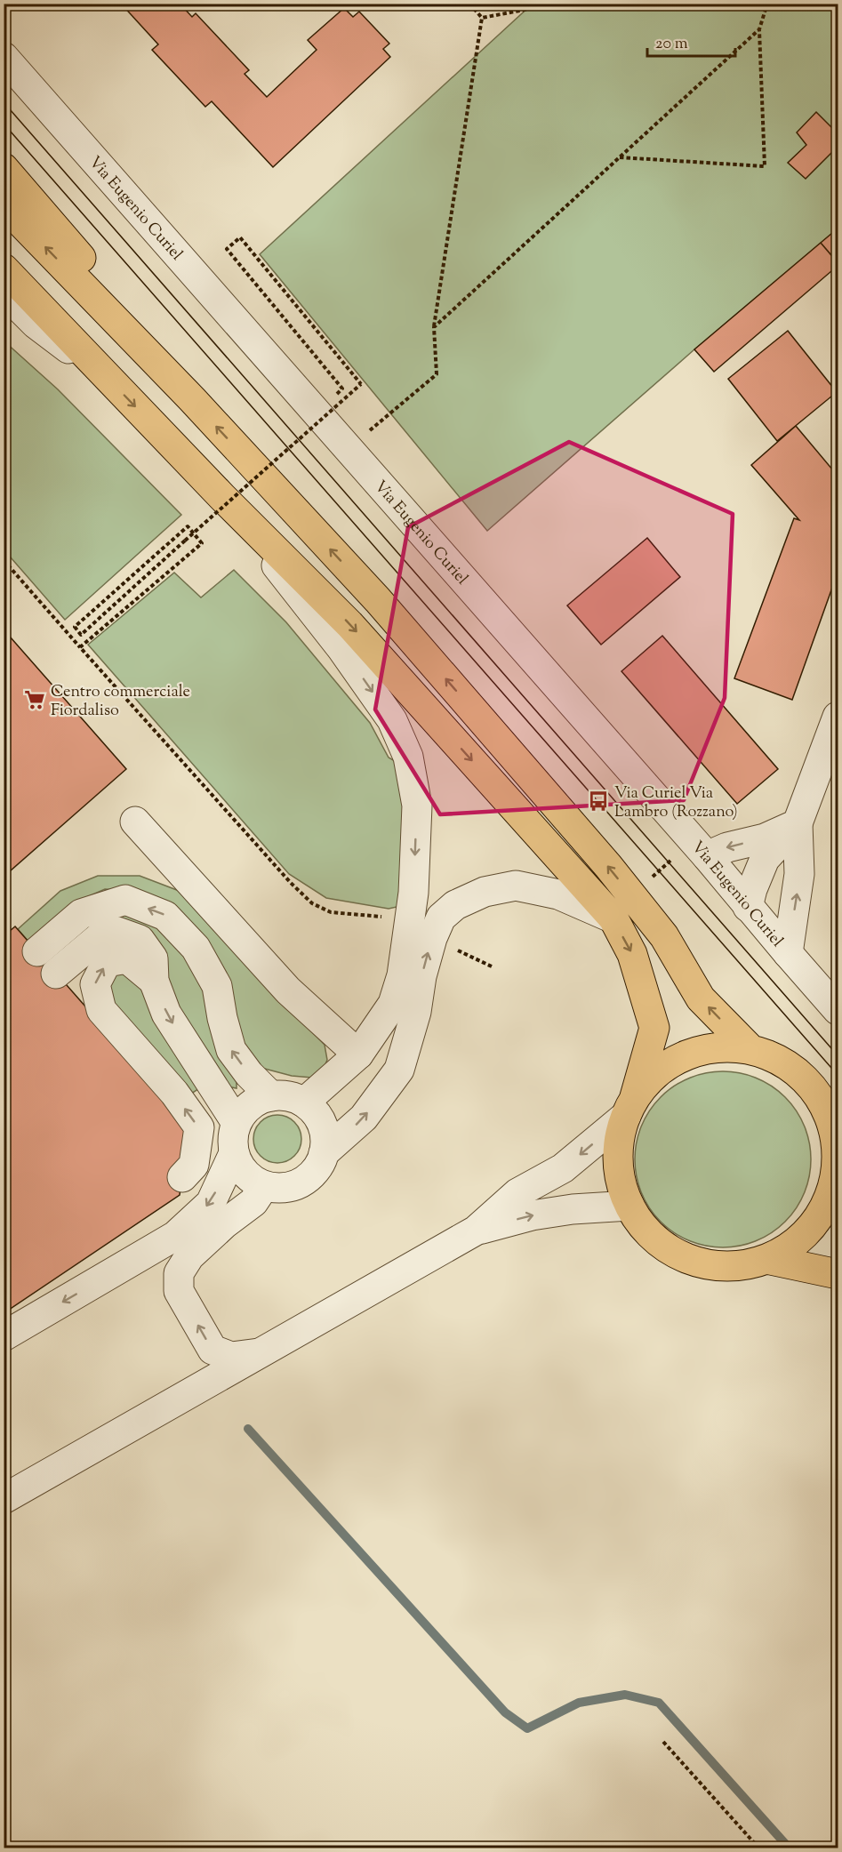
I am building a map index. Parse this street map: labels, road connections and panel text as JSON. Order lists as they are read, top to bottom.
{
  "streets": {
    "street": ["Via Eugenio Curiel"]
  },
  "places": {
    "supermarket": ["Centro commerciale Fiordaliso"],
    "bus stop": ["Via Curiel Via Lambro (Rozzano)"]
  },
  "scale_bar": "20 m"
}
